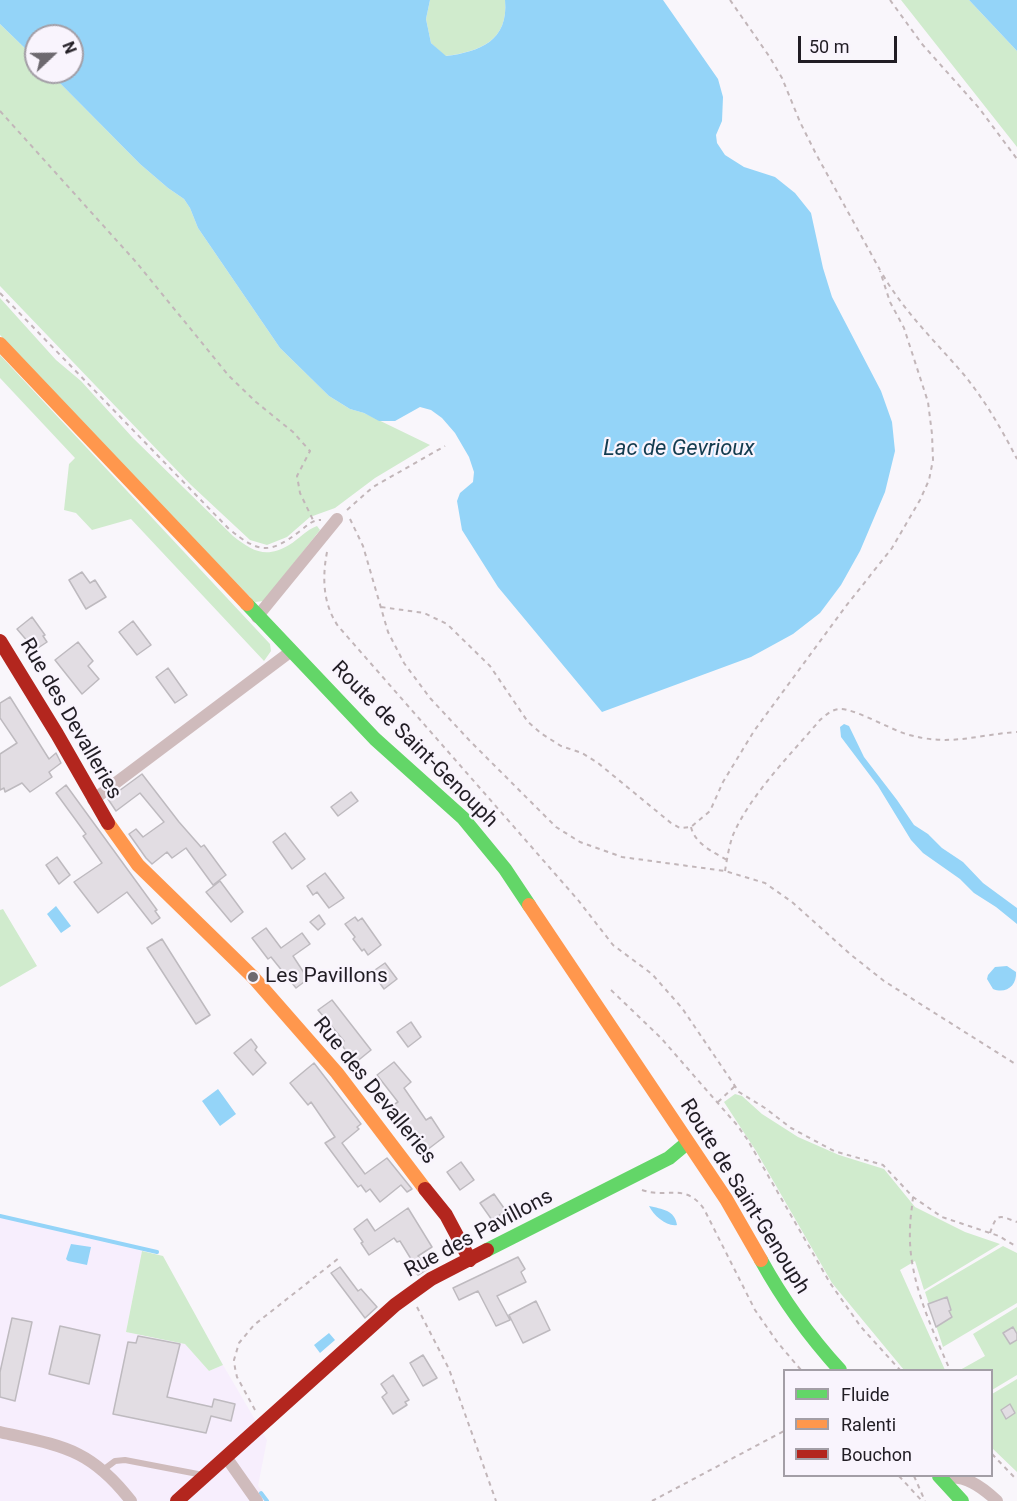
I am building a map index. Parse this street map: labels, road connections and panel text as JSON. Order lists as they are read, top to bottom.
{
  "streets": {
    "street": ["Rue des Devalleries", "Route de Saint-Genouph", "Rue des Pavillons"]
  },
  "crossings": [
    ["Rue des Devalleries", "Rue des Pavillons"],
    ["Route de Saint-Genouph", "Rue des Pavillons"]
  ],
  "water": ["Lac de Gevrioux"],
  "places": ["Les Pavillons"],
  "legend": ["Fluide", "Ralenti", "Bouchon"],
  "scale_bar": "50 m",
  "north": "right"
}
